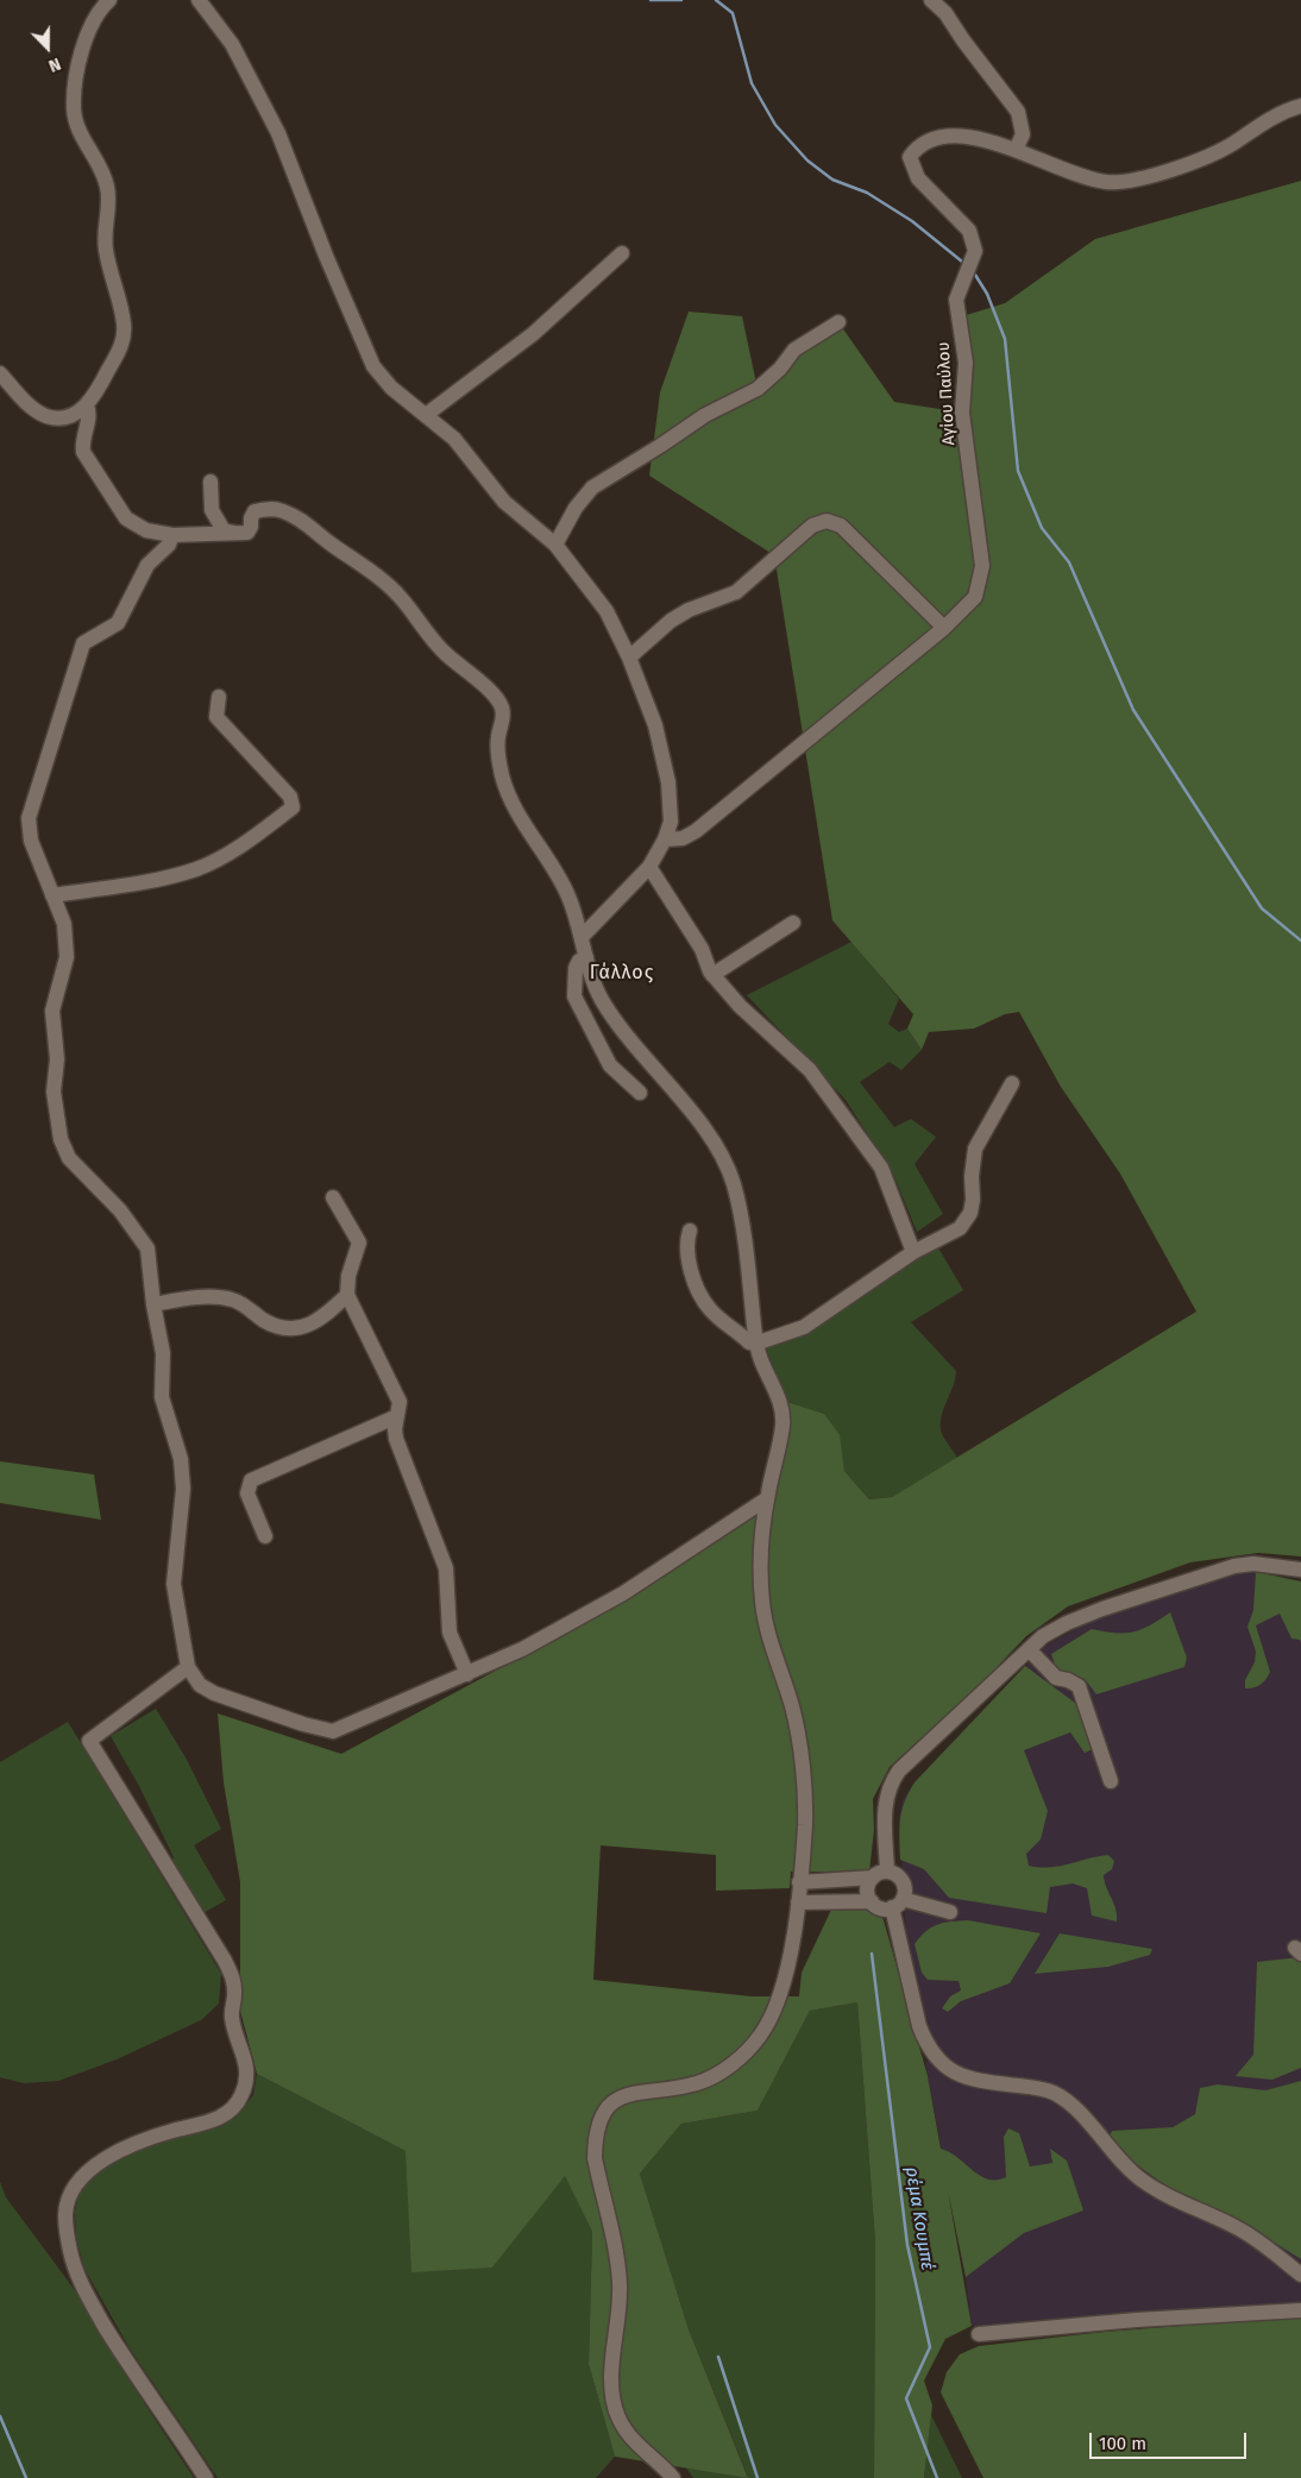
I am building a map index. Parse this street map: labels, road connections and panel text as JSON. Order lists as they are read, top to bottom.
{
  "streets": {
    "street": ["Αγίου Παύλου"]
  },
  "districts": ["Γάλλος"],
  "water": ["ρέμα Κουμπέ"],
  "scale_bar": "100 m",
  "north": "bottom"
}
